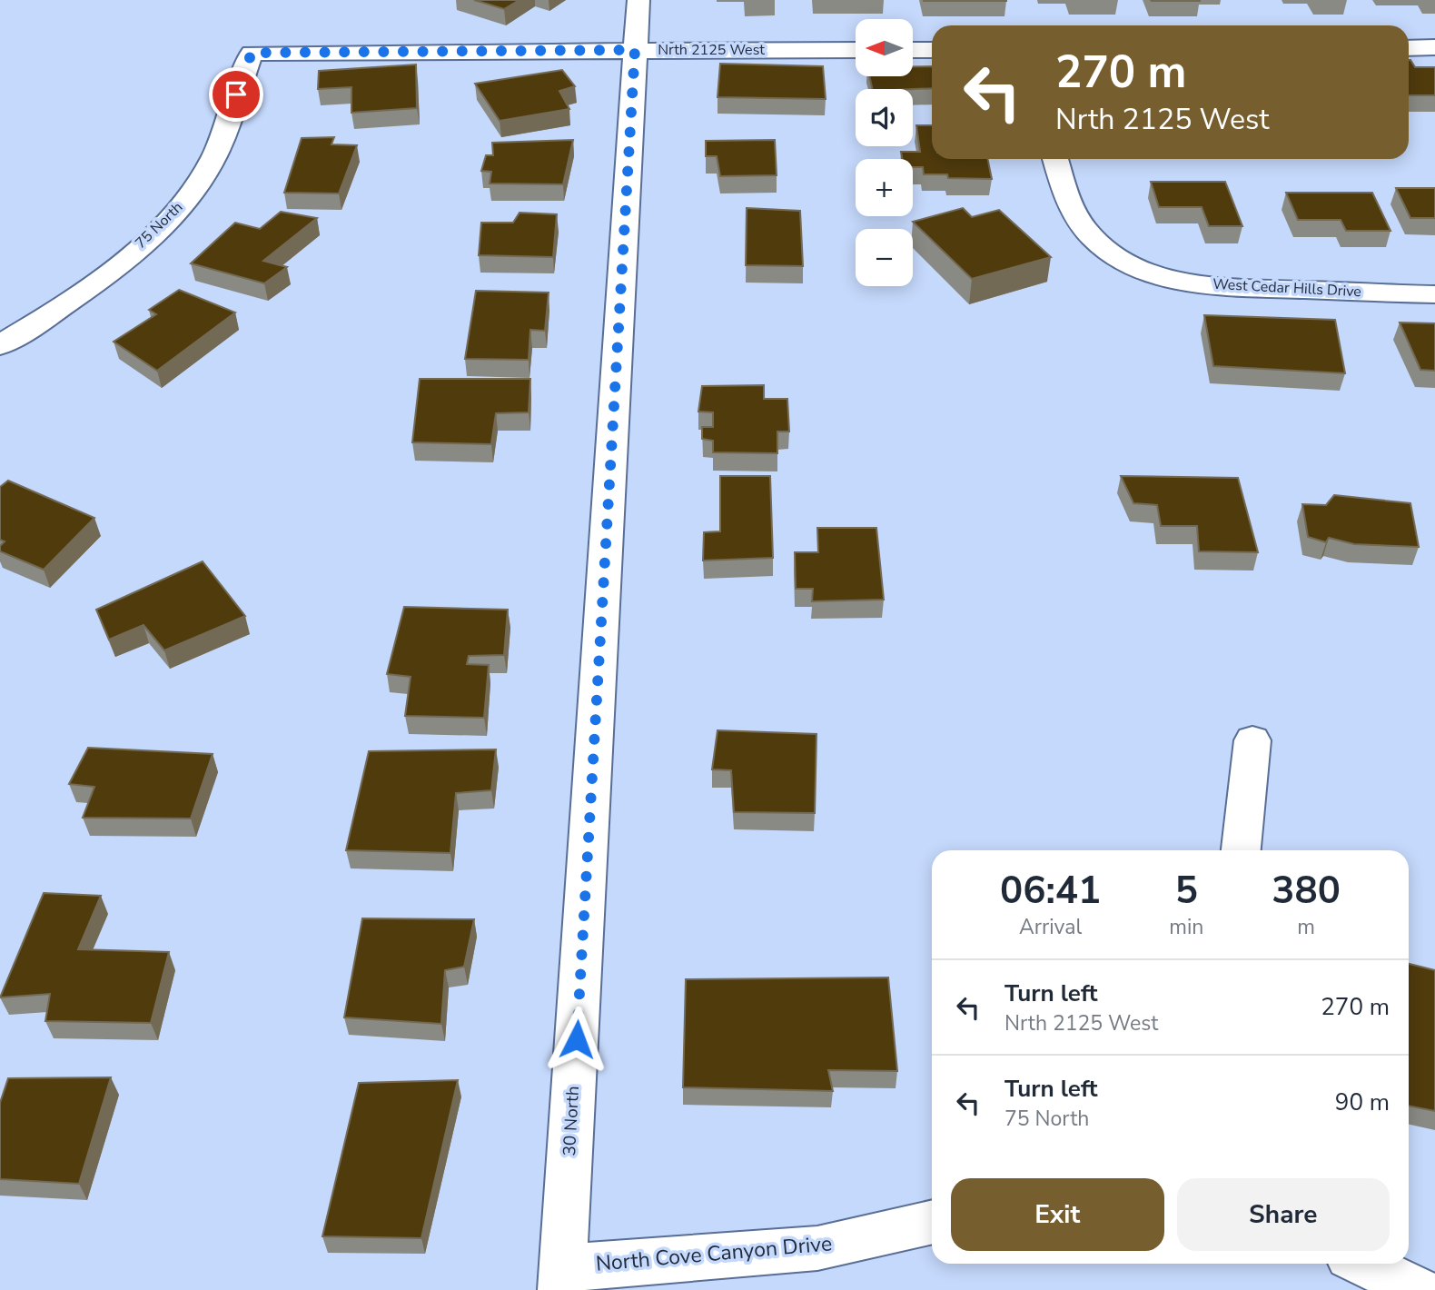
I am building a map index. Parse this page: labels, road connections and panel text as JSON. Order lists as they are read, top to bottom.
{
  "streets": {
    "street": [
      "Nrth 2125 West",
      "75 North",
      "West Cedar Hills Drive",
      "30 North",
      "North Cove Canyon Drive"
    ]
  },
  "crossings": [
    ["Nrth 2125 West", "75 North"],
    ["Nrth 2125 West", "30 North"],
    ["30 North", "North Cove Canyon Drive"]
  ],
  "north": "left",
  "page": {
    "map_buttons": ["+", "−"],
    "turn": ["270 m", "Nrth 2125 West"],
    "eta": [
      "06:41",
      "Arrival",
      "5",
      "min",
      "380",
      "m"
    ],
    "list": [
      {
        "name": "Turn left",
        "note": "Nrth 2125 West",
        "value": "270 m"
      },
      {
        "name": "Turn left",
        "note": "75 North",
        "value": "90 m"
      }
    ],
    "buttons": ["Exit", "Share"]
  }
}
